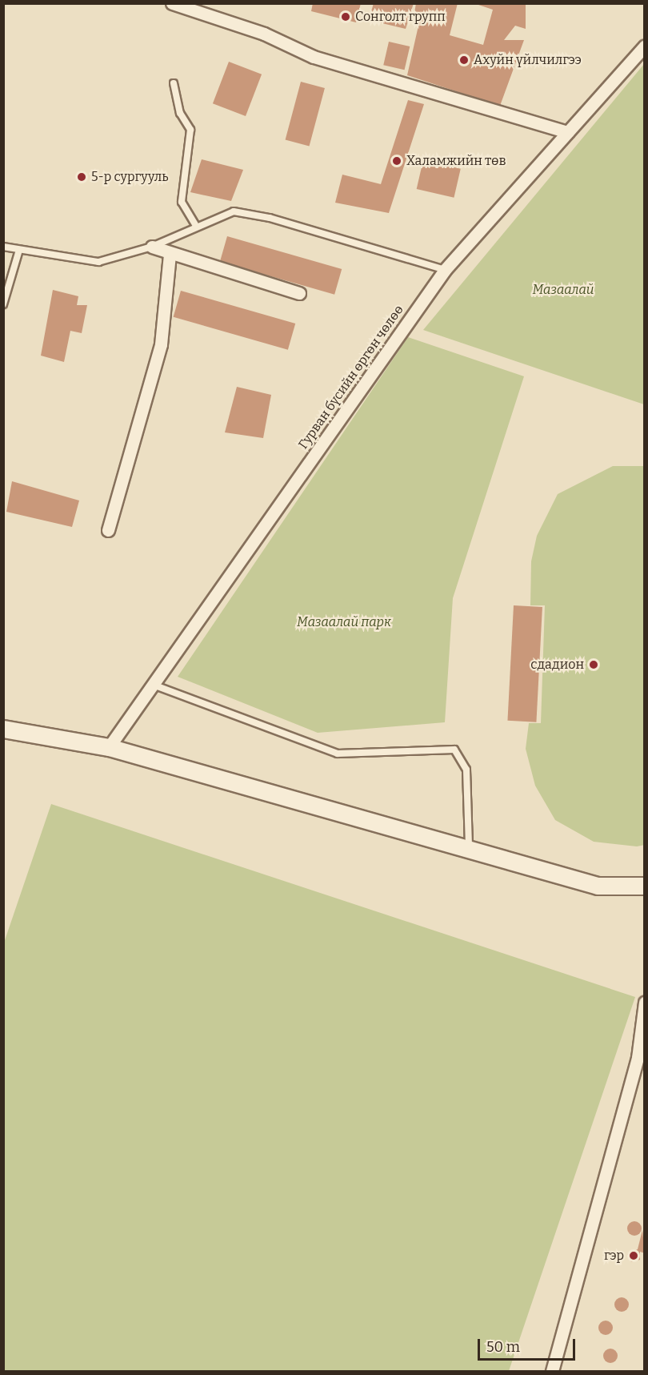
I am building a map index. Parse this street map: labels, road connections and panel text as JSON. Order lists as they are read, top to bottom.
{
  "streets": {
    "street": ["Гурван бүсийн өргөн чөлөө"]
  },
  "parks": ["Мазаалай", "Мазаалай парк"],
  "places": [
    "Сонголт групп",
    "Ахуйн үйлчилгээ",
    "Халамжийн төв",
    "5-р сургууль",
    "сдадион",
    "гэр"
  ],
  "scale_bar": "50 m"
}
